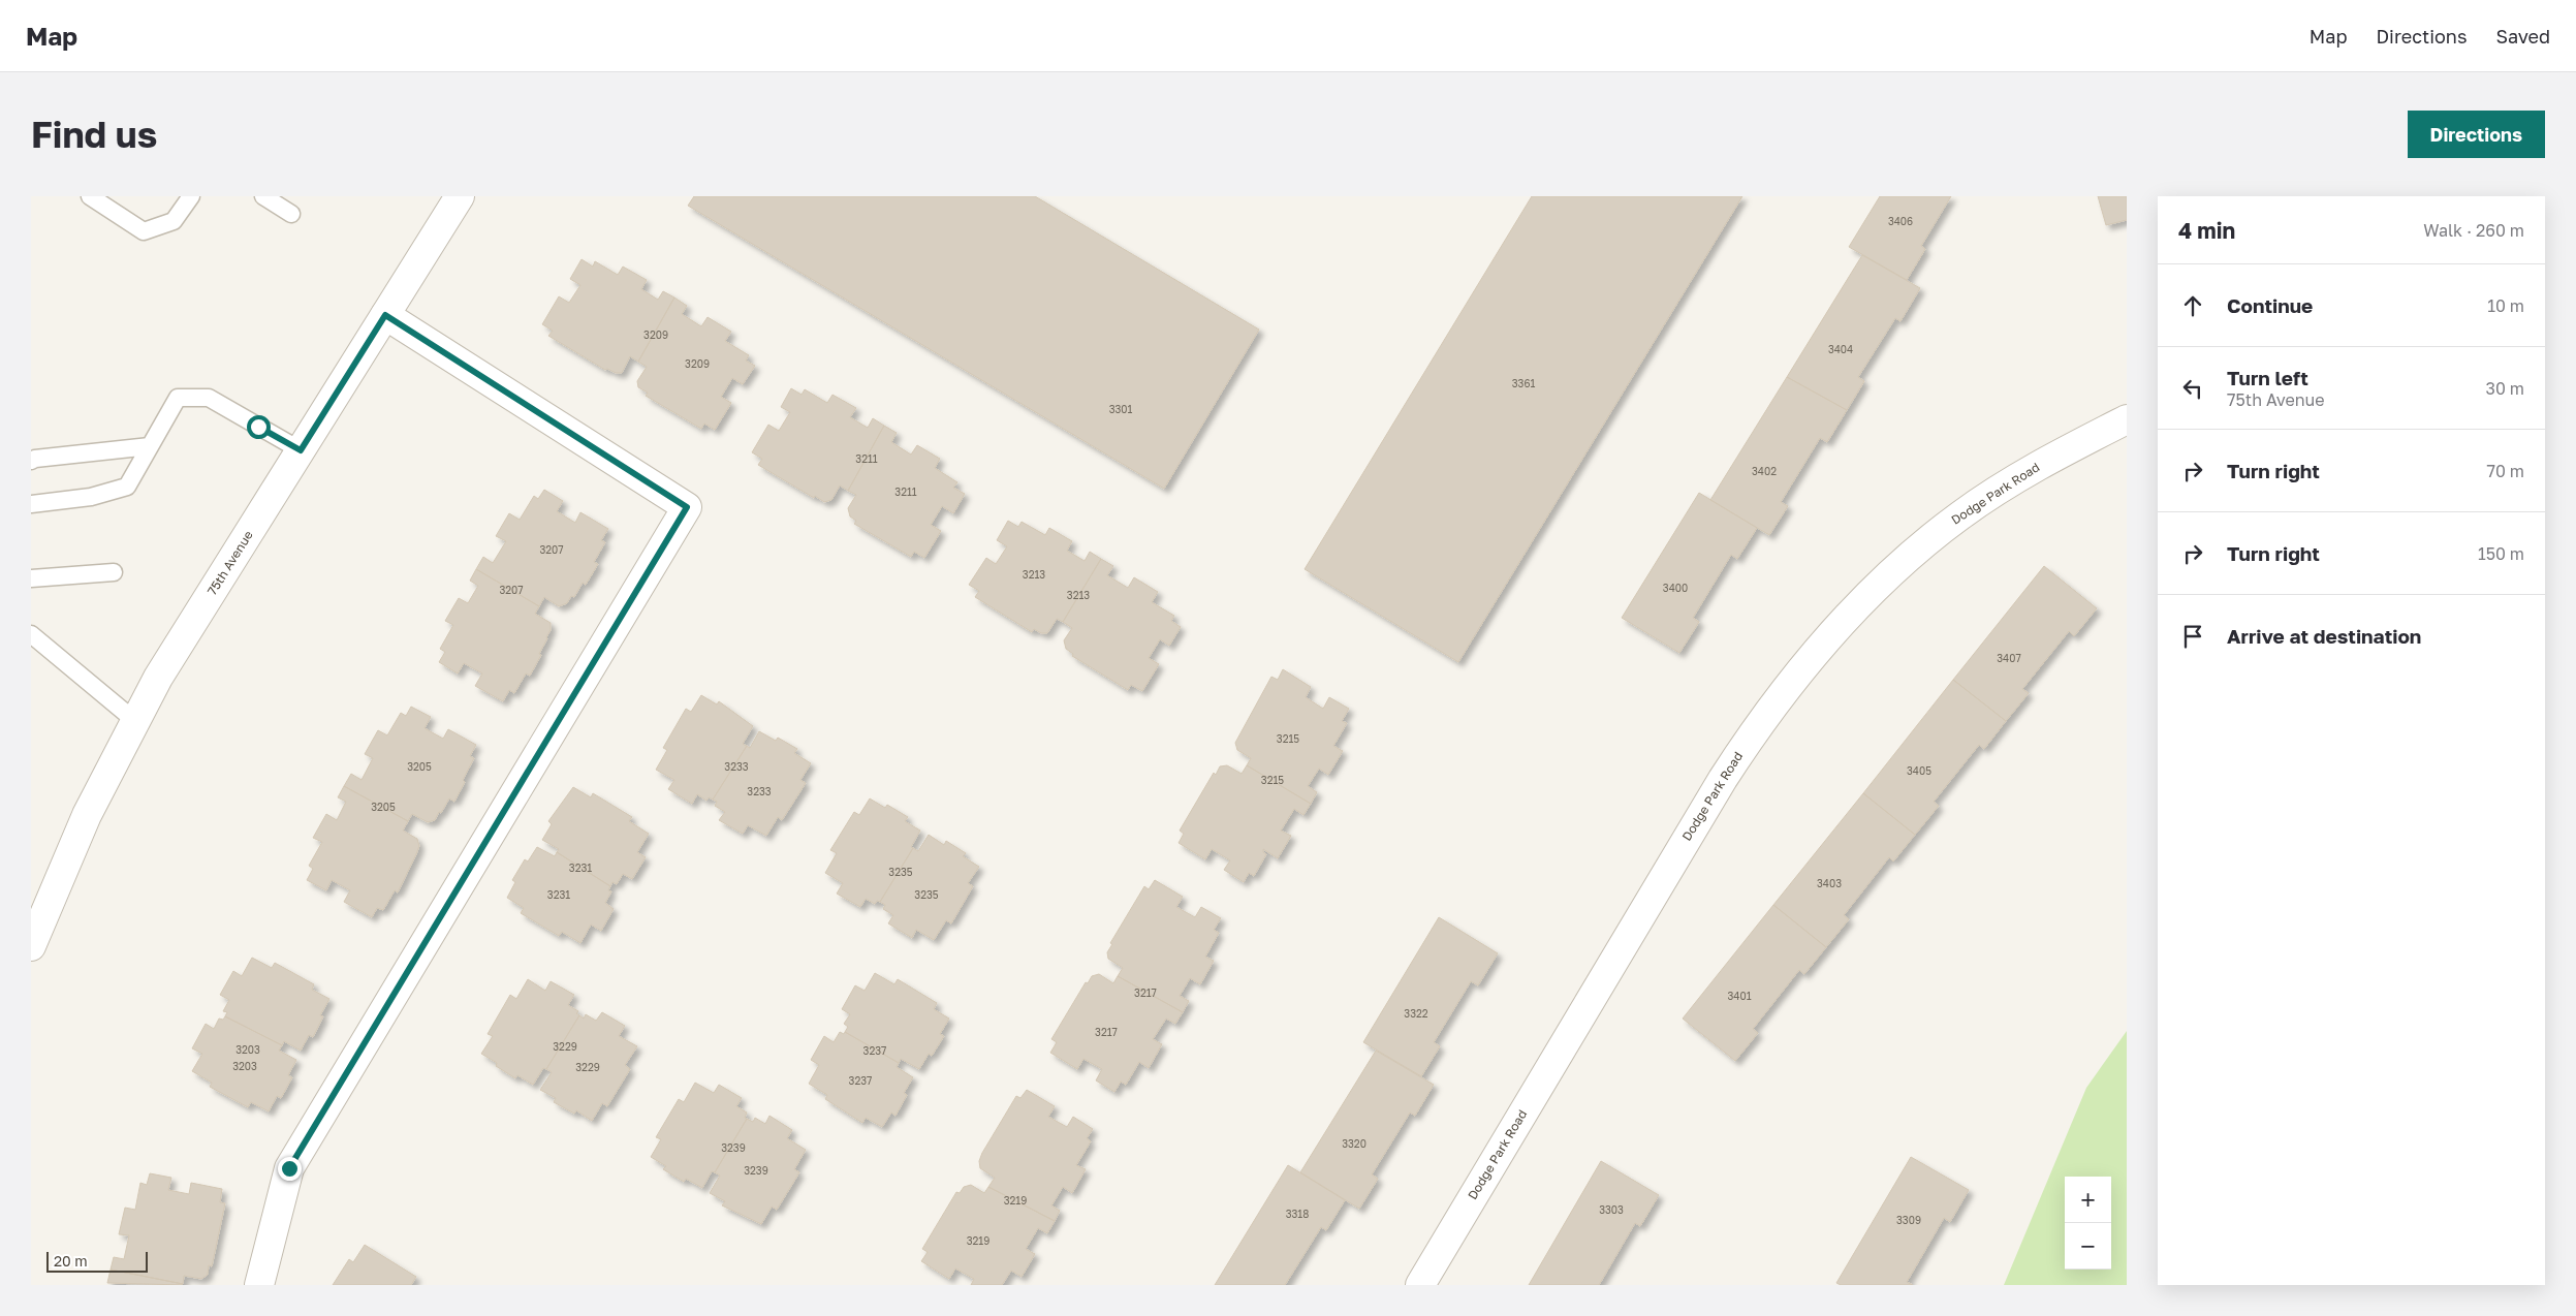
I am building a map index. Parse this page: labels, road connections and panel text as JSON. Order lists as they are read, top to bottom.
{
  "streets": {
    "street": ["Dodge Park Road", "75th Avenue"]
  },
  "house_numbers": [
    "3406",
    "3209",
    "3404",
    "3209",
    "3361",
    "3301",
    "3211",
    "3402",
    "3211",
    "3207",
    "3213",
    "3400",
    "3207",
    "3213",
    "3407",
    "3215",
    "3205",
    "3233",
    "3405",
    "3215",
    "3233",
    "3205",
    "3231",
    "3235",
    "3403",
    "3231",
    "3235",
    "3217",
    "3401",
    "3322",
    "3217",
    "3229",
    "3203",
    "3237",
    "3203",
    "3229",
    "3237",
    "3320",
    "3239",
    "3239",
    "3219",
    "3303",
    "3318",
    "3309",
    "3219"
  ],
  "scale_bar": "20 m",
  "page": {
    "header": "Map",
    "nav": ["Map", "Directions", "Saved"],
    "buttons": "Directions",
    "title": "Find us",
    "heading": ["4 min", "Walk · 260 m"],
    "list": [
      ["Continue", "10 m"],
      ["Turn left", "75th Avenue", "30 m"],
      ["Turn right", "70 m"],
      ["Turn right", "150 m"],
      "Arrive at destination"
    ],
    "map_buttons": ["+", "−"],
    "scale": "20 m"
  }
}
